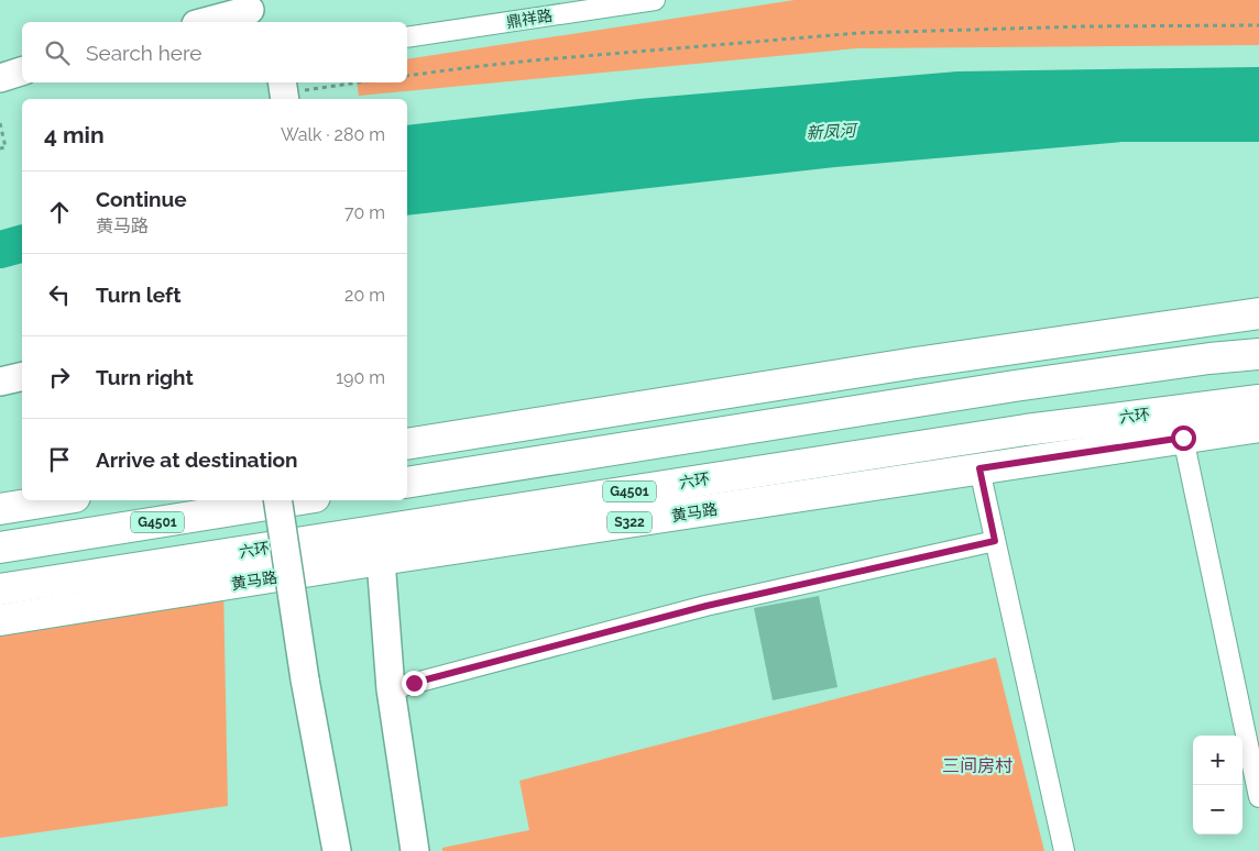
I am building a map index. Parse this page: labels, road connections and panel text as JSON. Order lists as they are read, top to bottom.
{
  "streets": {
    "main road": [
      "六环",
      "G4501",
      "黄马路",
      "S322"
    ],
    "street": ["鼎祥路"]
  },
  "districts": ["三间房村"],
  "water": ["新凤河"],
  "page": {
    "search": "Search here",
    "heading": ["4 min", "Walk · 280 m"],
    "list": [
      ["Continue", "黄马路", "70 m"],
      ["Turn left", "20 m"],
      ["Turn right", "190 m"],
      "Arrive at destination"
    ],
    "map_buttons": ["+", "−"]
  }
}
